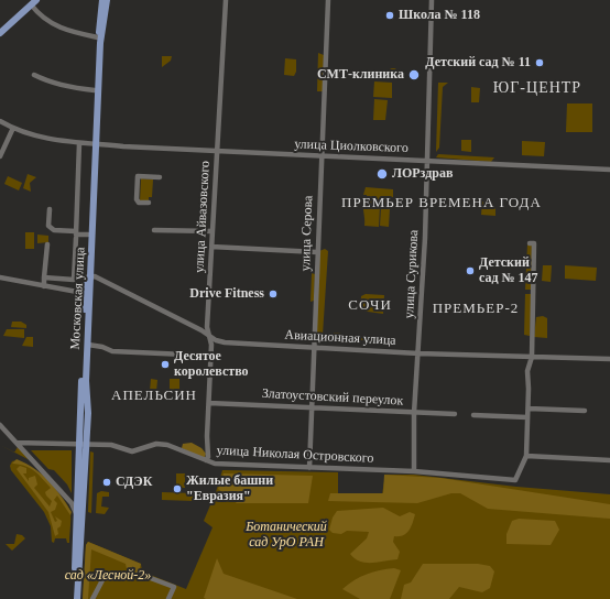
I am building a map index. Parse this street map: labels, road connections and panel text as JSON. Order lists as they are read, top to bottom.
{
  "streets": {
    "main road": ["Московская улица"],
    "street": [
      "улица Циолковского",
      "улица Айвазовского",
      "улица Серова",
      "улица Сурикова",
      "Авиационная улица",
      "Златоустовский переулок",
      "улица Николая Островского"
    ]
  },
  "crossings": [
    ["улица Циолковского", "улица Айвазовского"],
    ["улица Циолковского", "улица Серова"],
    ["улица Циолковского", "улица Сурикова"],
    ["улица Циолковского", "Московская улица"],
    ["улица Айвазовского", "Авиационная улица"],
    ["улица Айвазовского", "Златоустовский переулок"],
    ["улица Айвазовского", "улица Николая Островского"],
    ["улица Серова", "Авиационная улица"],
    ["улица Серова", "Златоустовский переулок"],
    ["улица Серова", "улица Николая Островского"],
    ["улица Сурикова", "Авиационная улица"],
    ["улица Сурикова", "Златоустовский переулок"],
    ["улица Сурикова", "улица Николая Островского"],
    ["Московская улица", "Авиационная улица"],
    ["Московская улица", "улица Николая Островского"]
  ],
  "districts": [
    "ЮГ-ЦЕНТР",
    "ПРЕМЬЕР",
    "ВРЕМЕНА ГОДА",
    "СОЧИ",
    "ПРЕМЬЕР-2",
    "АПЕЛЬСИН"
  ],
  "parks": ["Ботанический сад УрО РАН", "сад «Лесной-2»"],
  "places": [
    "Школа № 118",
    "Детский сад № 11",
    "СМТ-клиника",
    "ЛОРздрав",
    "Детский сад № 147",
    "Drive Fitness",
    "Десятое королевство",
    "СДЭК",
    "Жилые башни \"Евразия\""
  ]
}
